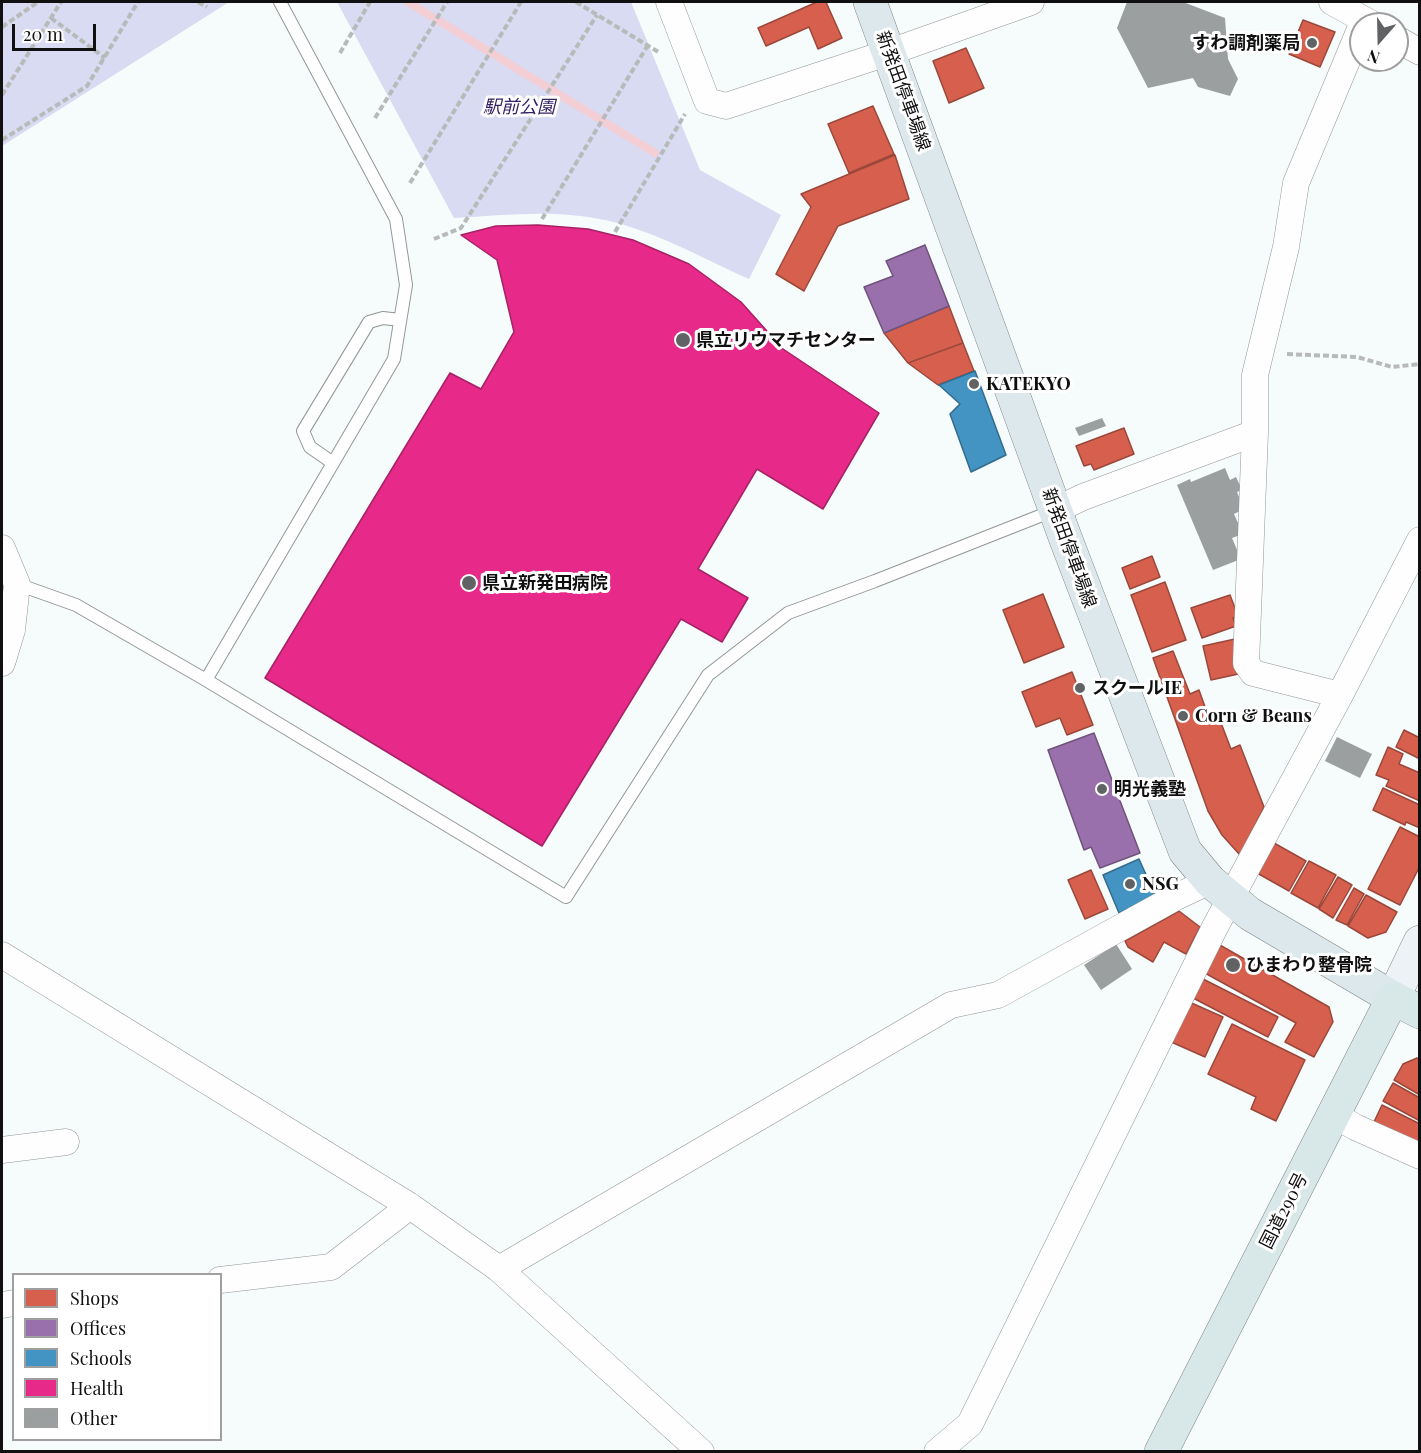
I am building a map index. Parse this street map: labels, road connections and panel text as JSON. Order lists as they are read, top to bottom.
{
  "streets": {
    "highway": ["国道290号"],
    "main road": ["新発田停車場線"]
  },
  "crossings": [
    ["新発田停車場線", "国道290号"]
  ],
  "parks": ["駅前公園"],
  "places": [
    "すわ調剤薬局",
    "県立リウマチセンター",
    "KATEKYO",
    "県立新発田病院",
    "スクールIE",
    "Corn & Beans",
    "明光義塾",
    "NSG",
    "ひまわり整骨院"
  ],
  "legend": [
    "Shops",
    "Offices",
    "Schools",
    "Health",
    "Other"
  ],
  "scale_bar": "20 m",
  "north": "bottom"
}
